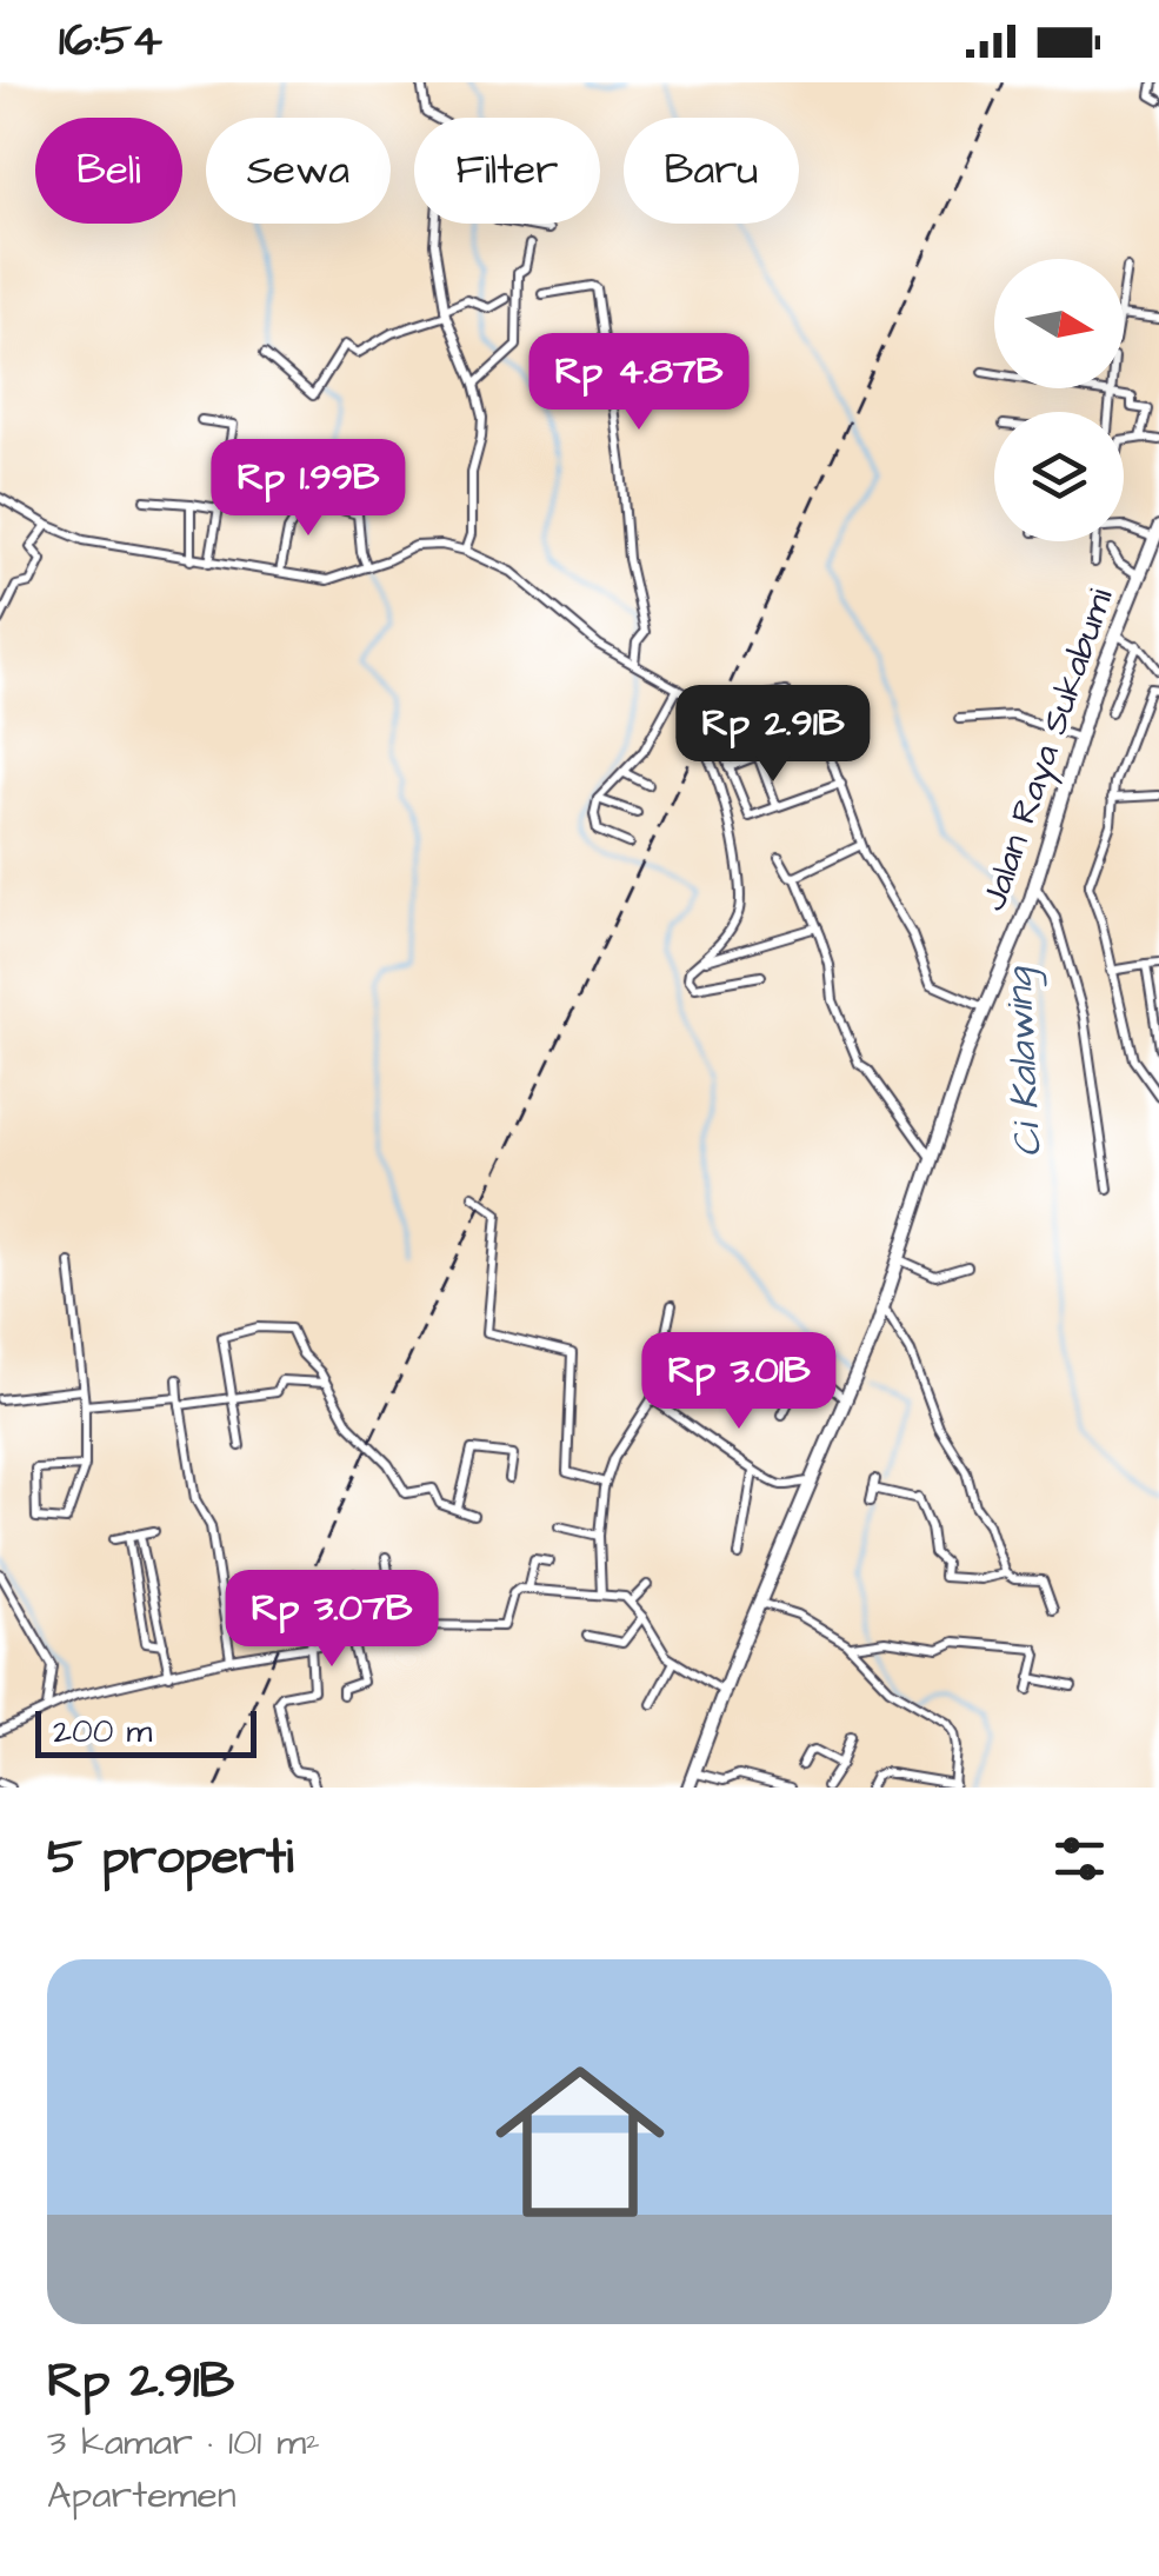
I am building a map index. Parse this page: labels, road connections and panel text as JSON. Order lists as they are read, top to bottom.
{
  "streets": {
    "highway": ["Jalan Raya Sukabumi"]
  },
  "water": ["Ci Kalawing"],
  "scale_bar": "200 m",
  "north": "right",
  "page": {
    "status": "16:54",
    "chip": [
      "Beli",
      "Sewa",
      "Filter",
      "Baru"
    ],
    "price": [
      "Rp 4.87B",
      "Rp 1.99B",
      "Rp 2.91B",
      "Rp 3.01B",
      "Rp 3.07B"
    ],
    "scale": "200 m",
    "heading": "5 properti",
    "list": [
      {
        "name": "Rp 2.91B",
        "note": "3 kamar · 101 m² · Apartemen"
      }
    ]
  }
}
